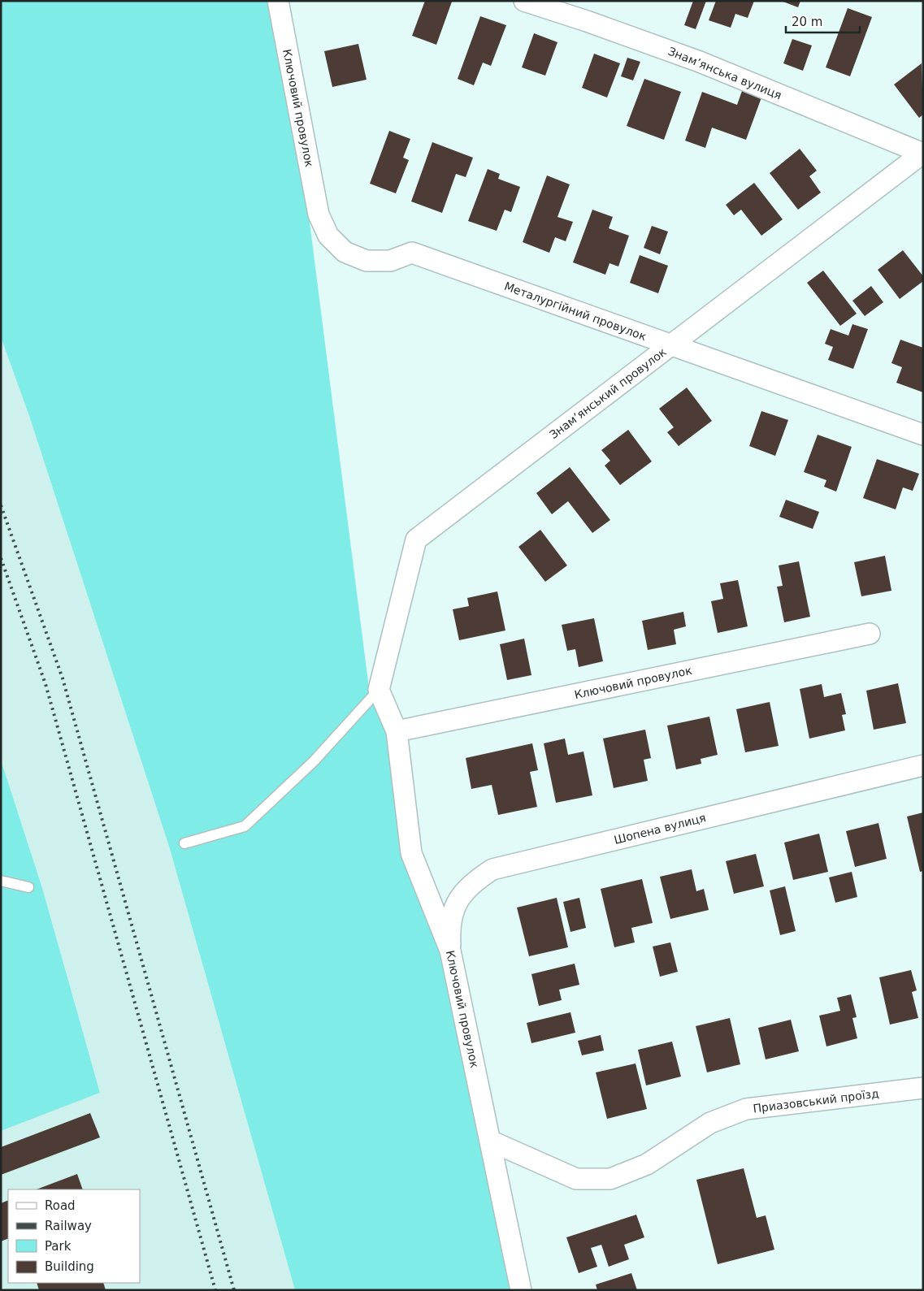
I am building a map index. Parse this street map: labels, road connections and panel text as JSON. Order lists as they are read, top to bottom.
{
  "streets": {
    "street": [
      "Знам’янська вулиця",
      "Ключовий провулок",
      "Металургійний провулок",
      "Знам’янський провулок",
      "Шопена вулиця",
      "Приазовський проїзд"
    ]
  },
  "crossings": [
    ["Знам’янська вулиця", "Знам’янський провулок"],
    ["Ключовий провулок", "Металургійний провулок"],
    ["Ключовий провулок", "Знам’янський провулок"],
    ["Ключовий провулок", "Шопена вулиця"],
    ["Ключовий провулок", "Приазовський проїзд"],
    ["Металургійний провулок", "Знам’янський провулок"]
  ],
  "legend": [
    "Road",
    "Railway",
    "Park",
    "Building"
  ],
  "scale_bar": "20 m"
}
